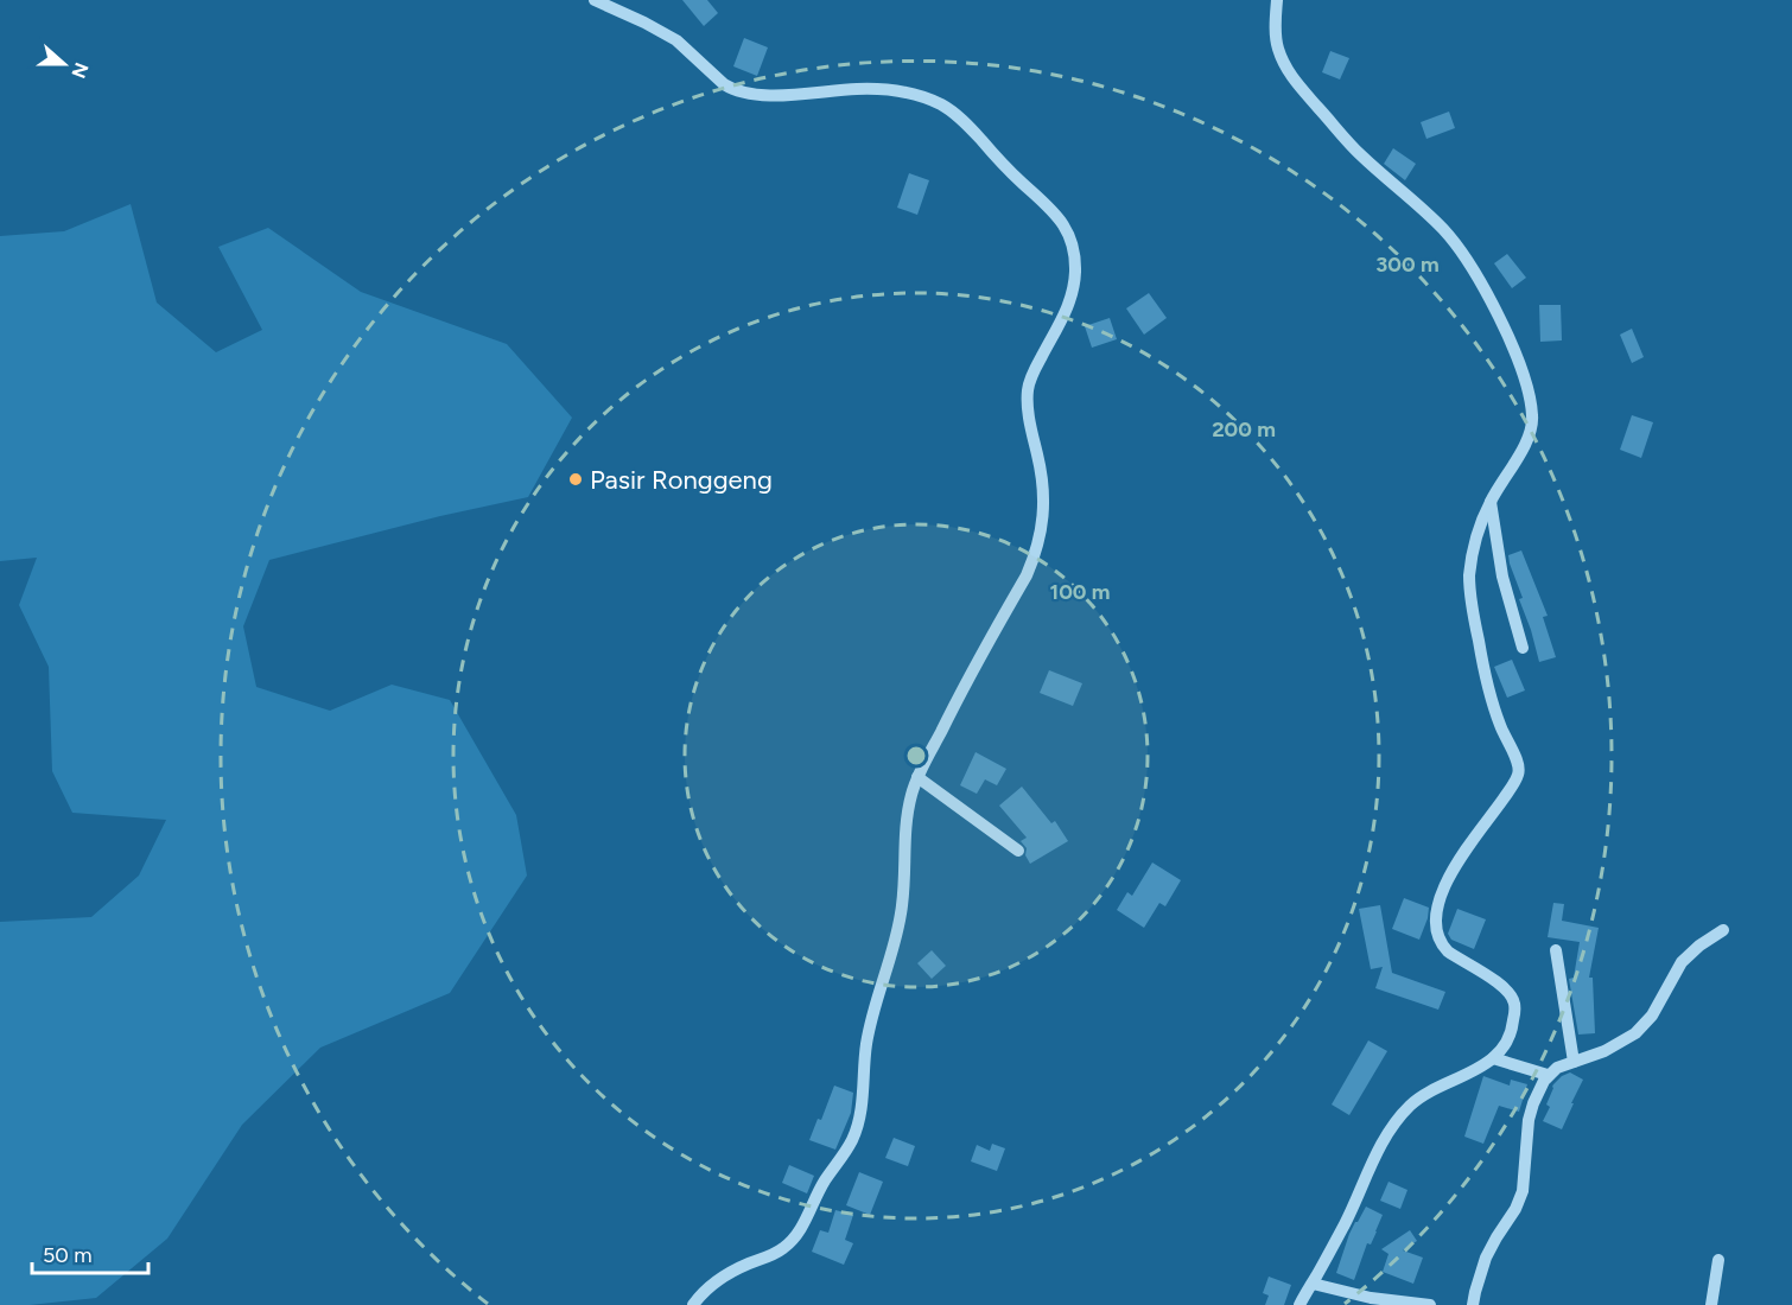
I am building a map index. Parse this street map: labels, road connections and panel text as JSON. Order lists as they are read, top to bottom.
{
  "places": ["Pasir Ronggeng"],
  "scale_bar": "50 m",
  "north": "right",
  "rings": ["300 m", "200 m", "100 m"]
}
